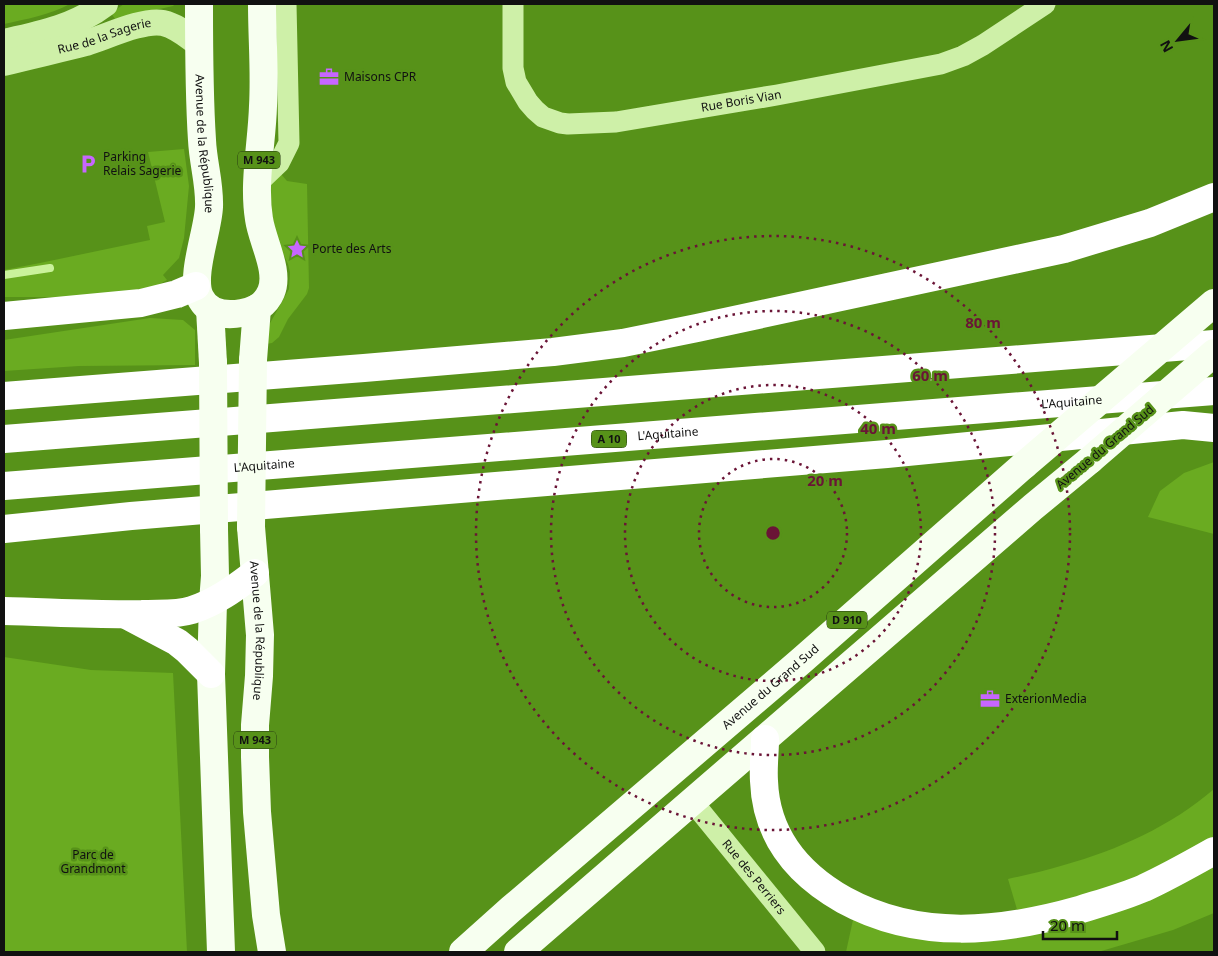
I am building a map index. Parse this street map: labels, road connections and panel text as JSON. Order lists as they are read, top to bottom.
{
  "streets": {
    "highway": ["L'Aquitaine", "A 10"],
    "main road": [
      "Avenue de la République",
      "M 943",
      "Avenue du Grand Sud",
      "D 910"
    ],
    "street": ["Rue de la Sagerie", "Rue Boris Vian", "Rue des Perriers"]
  },
  "crossings": [
    ["Rue de la Sagerie", "Avenue de la République"],
    ["Avenue de la République", "M 943"],
    ["Avenue du Grand Sud", "Rue des Perriers"]
  ],
  "parks": ["Parc de Grandmont"],
  "places": {
    "office": ["Maisons CPR", "ExterionMedia"],
    "parking": ["Parking Relais Sagerie"],
    "place": ["Porte des Arts"]
  },
  "scale_bar": "20 m",
  "north": "bottom left",
  "rings": [
    "80 m",
    "60 m",
    "40 m",
    "20 m"
  ]
}
